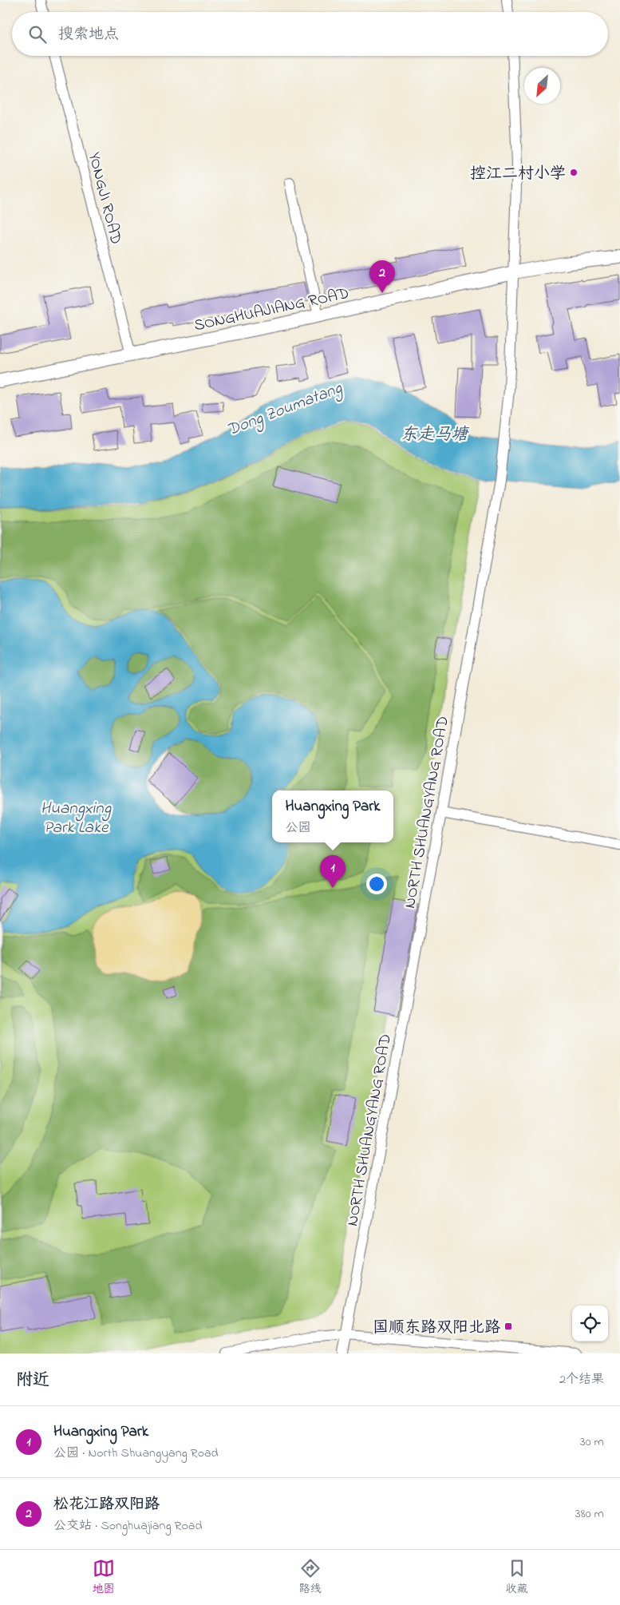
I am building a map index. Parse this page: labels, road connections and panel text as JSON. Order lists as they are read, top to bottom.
{
  "streets": {
    "main road": ["SONGHUAJIANG ROAD"],
    "street": ["YONGJI ROAD", "NORTH SHUANGYANG ROAD"]
  },
  "crossings": [
    ["YONGJI ROAD", "SONGHUAJIANG ROAD"],
    ["SONGHUAJIANG ROAD", "NORTH SHUANGYANG ROAD"]
  ],
  "water": ["Dong Zoumatang", "东走马塘", "Huangxing Park Lake"],
  "places": {
    "other": ["控江二村小学"],
    "transit": ["国顺东路双阳北路"]
  },
  "north": "bottom left",
  "page": {
    "search": "搜索地点",
    "pins": ["2", "1"],
    "popup": ["Huangxing Park", "公园"],
    "heading": ["附近", "2个结果"],
    "list": [
      {
        "mark": "1",
        "name": "Huangxing Park",
        "note": "公园 · North Shuangyang Road",
        "value": "30 m"
      },
      {
        "mark": "2",
        "name": "松花江路双阳路",
        "note": "公交站 · Songhuajiang Road",
        "value": "380 m"
      }
    ],
    "nav": ["地图", "路线", "收藏"]
  }
}
